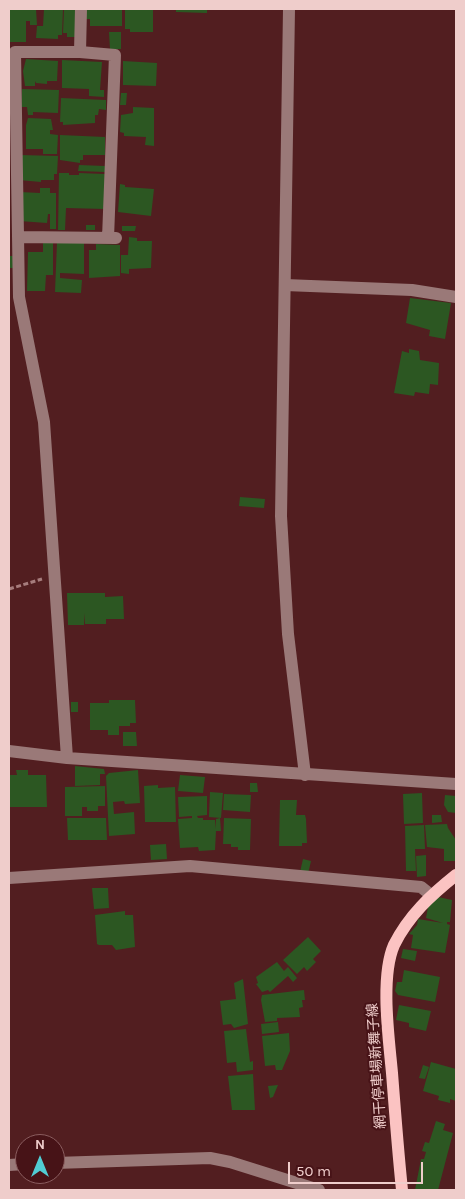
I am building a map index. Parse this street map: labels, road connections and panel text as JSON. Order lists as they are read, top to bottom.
{
  "streets": {
    "main road": ["網干停車場新舞子線"]
  },
  "scale_bar": "50 m",
  "north": "top"
}
